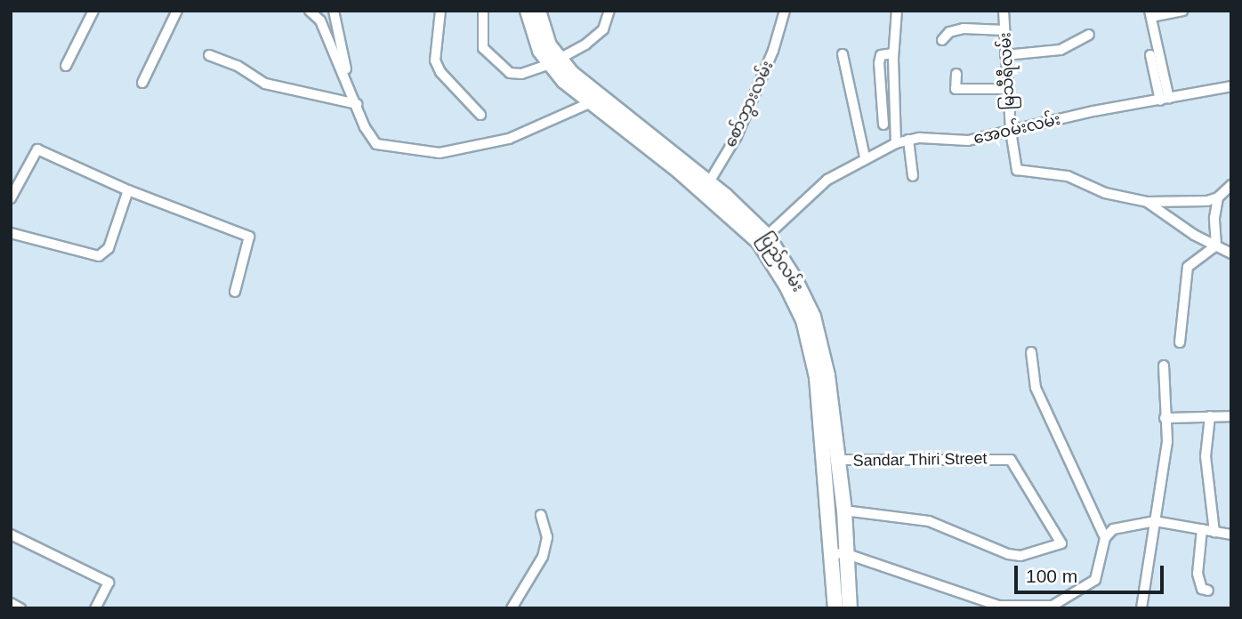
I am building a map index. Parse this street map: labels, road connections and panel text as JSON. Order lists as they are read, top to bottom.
{
  "streets": {
    "highway": ["ပြည်လမ်း"],
    "street": [
      "မြသီရီလမ်း",
      "စော်ဘွားလမ်း",
      "အေဝမ်းလမ်း",
      "Sandar Thiri Street"
    ]
  },
  "crossings": [
    ["မြသီရီလမ်း", "အေဝမ်းလမ်း"],
    ["စော်ဘွားလမ်း", "ပြည်လမ်း"],
    ["အေဝမ်းလမ်း", "ပြည်လမ်း"],
    ["ပြည်လမ်း", "Sandar Thiri Street"]
  ],
  "scale_bar": "100 m"
}
